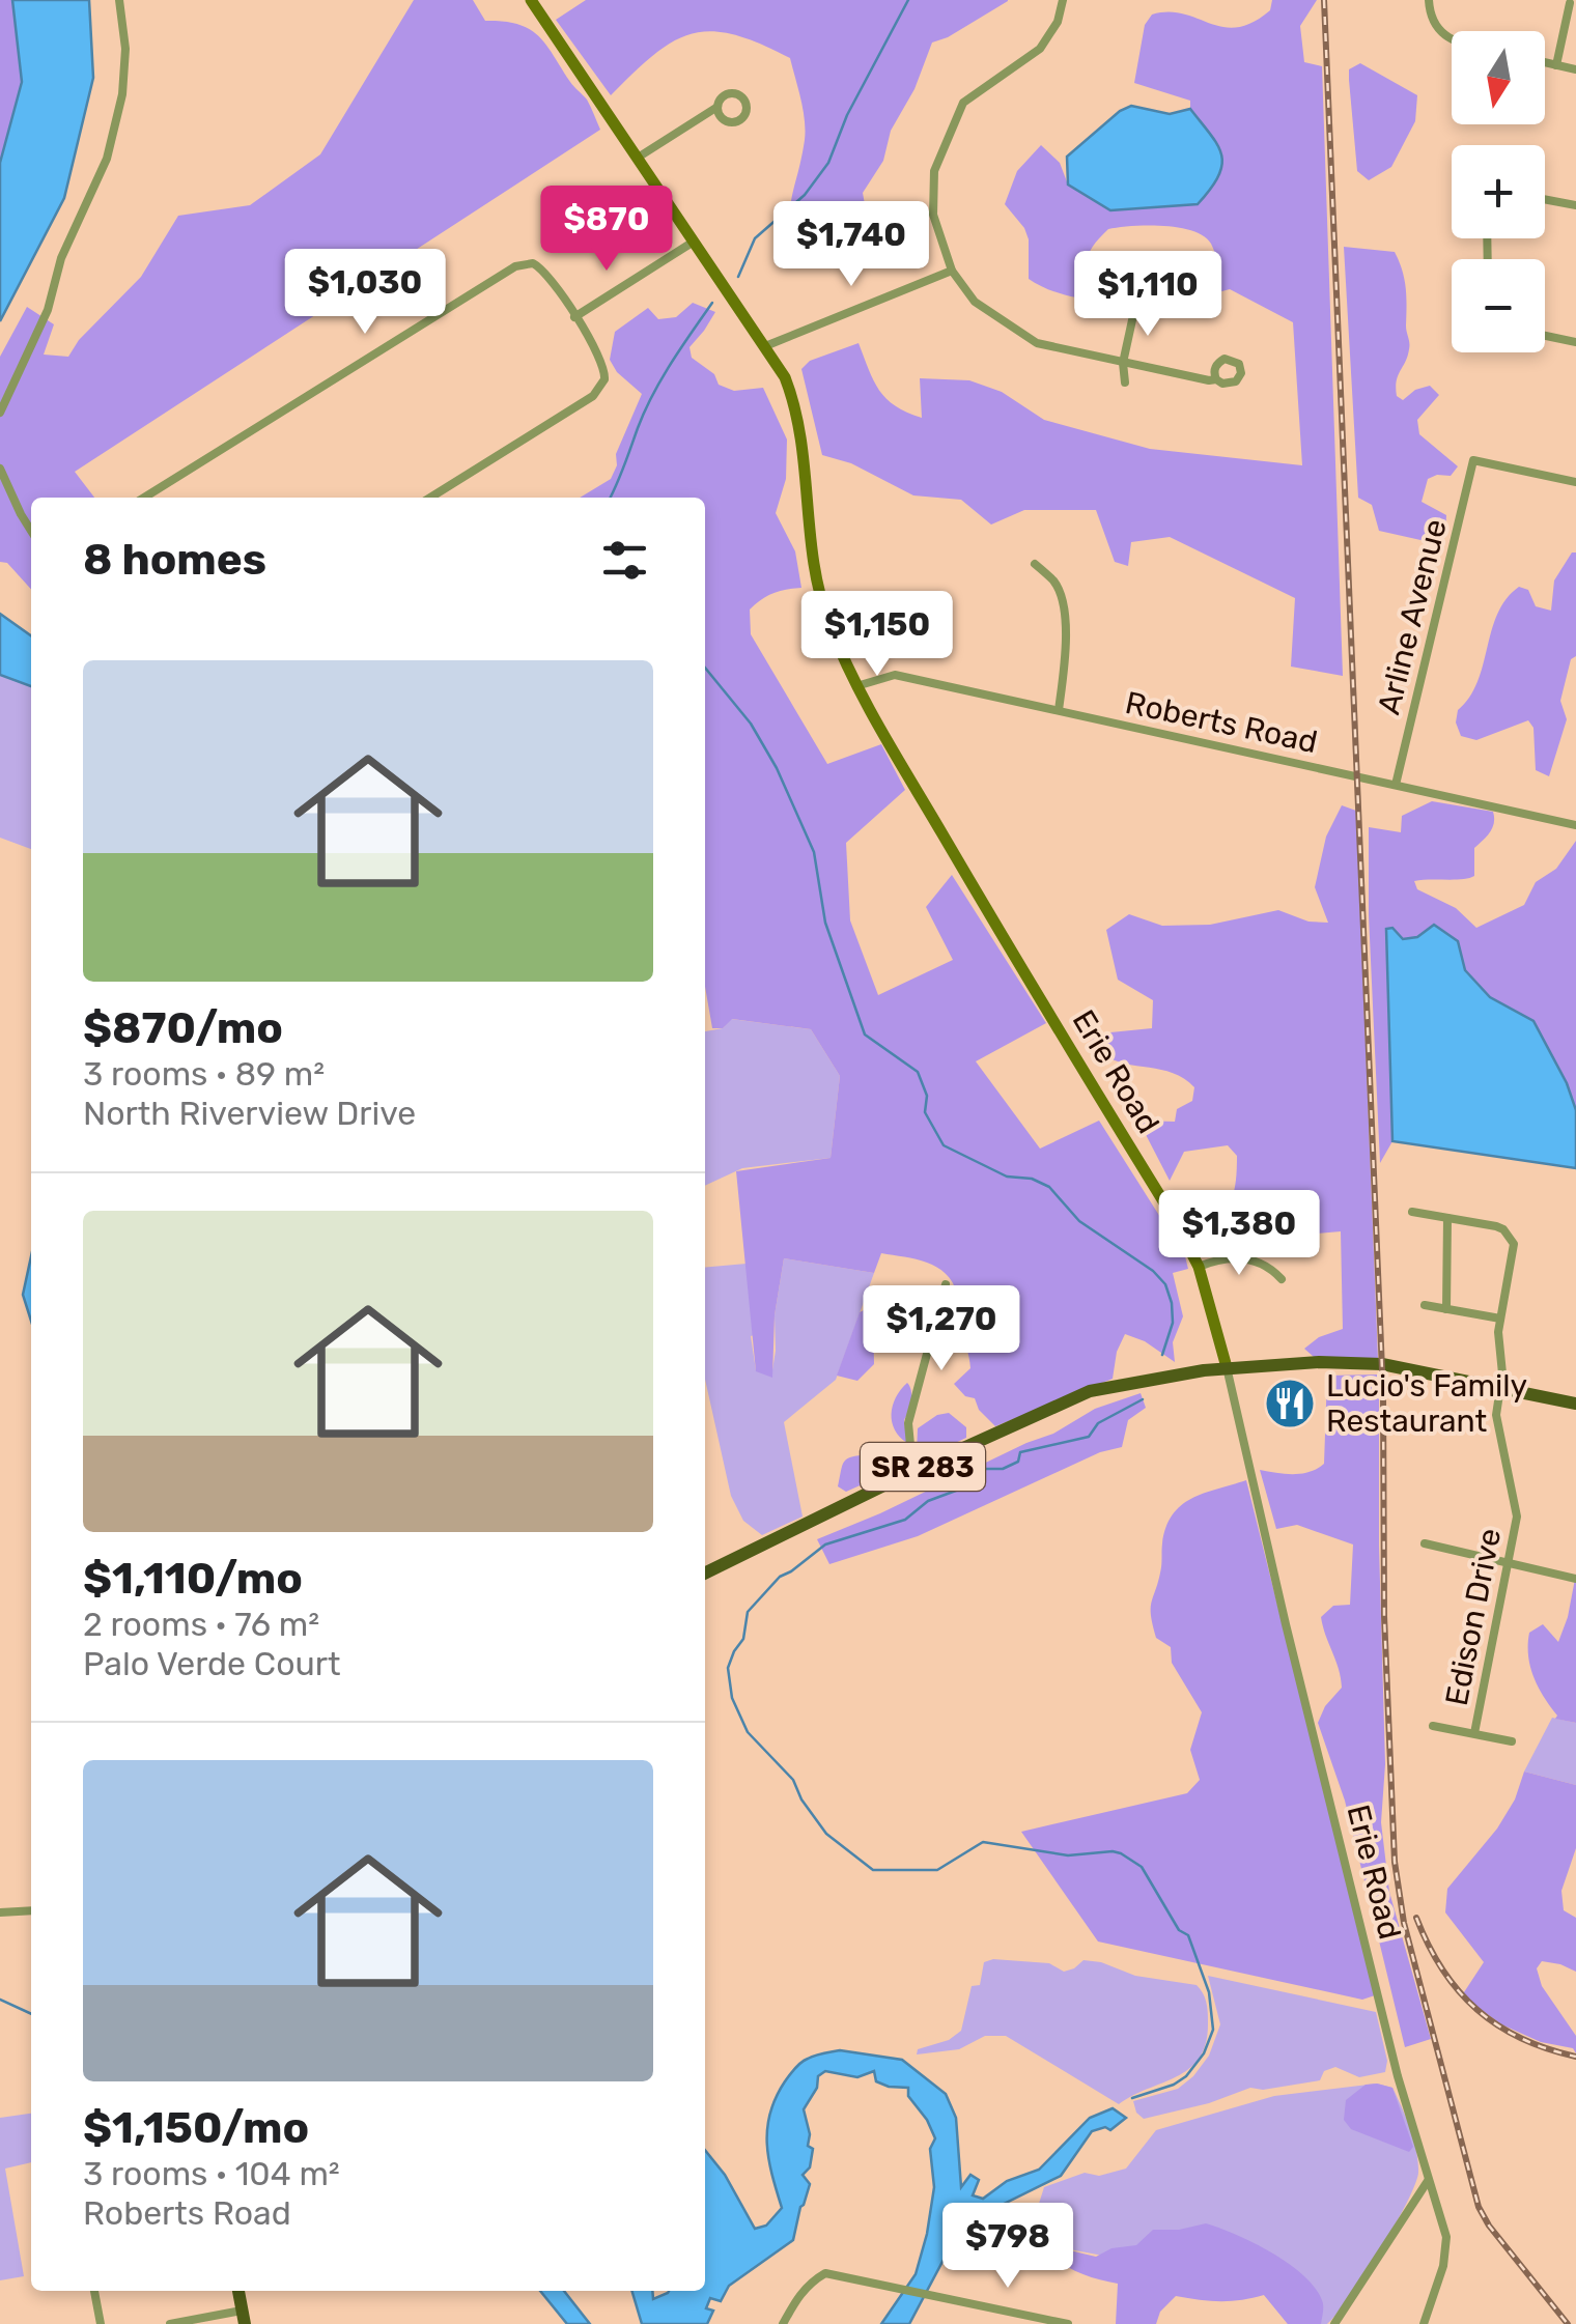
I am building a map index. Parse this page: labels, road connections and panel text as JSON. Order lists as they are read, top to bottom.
{
  "streets": {
    "main road": ["SR 283"],
    "street": [
      "Arline Avenue",
      "Roberts Road",
      "Erie Road",
      "Edison Drive"
    ]
  },
  "crossings": [
    ["Arline Avenue", "Roberts Road"],
    ["Roberts Road", "Erie Road"],
    ["Erie Road", "SR 283"],
    ["SR 283", "Edison Drive"]
  ],
  "places": {
    "restaurant": ["Lucio's Family Restaurant"]
  },
  "north": "bottom",
  "page": {
    "map_buttons": ["+", "−"],
    "price": [
      "$870",
      "$1,740",
      "$1,030",
      "$1,110",
      "$1,150",
      "$1,380",
      "$1,270",
      "$798"
    ],
    "heading": "8 homes",
    "list": [
      {
        "name": "$870/mo",
        "note": "3 rooms · 89 m² · North Riverview Drive"
      },
      {
        "name": "$1,110/mo",
        "note": "2 rooms · 76 m² · Palo Verde Court"
      },
      {
        "name": "$1,150/mo",
        "note": "3 rooms · 104 m² · Roberts Road"
      }
    ]
  }
}
